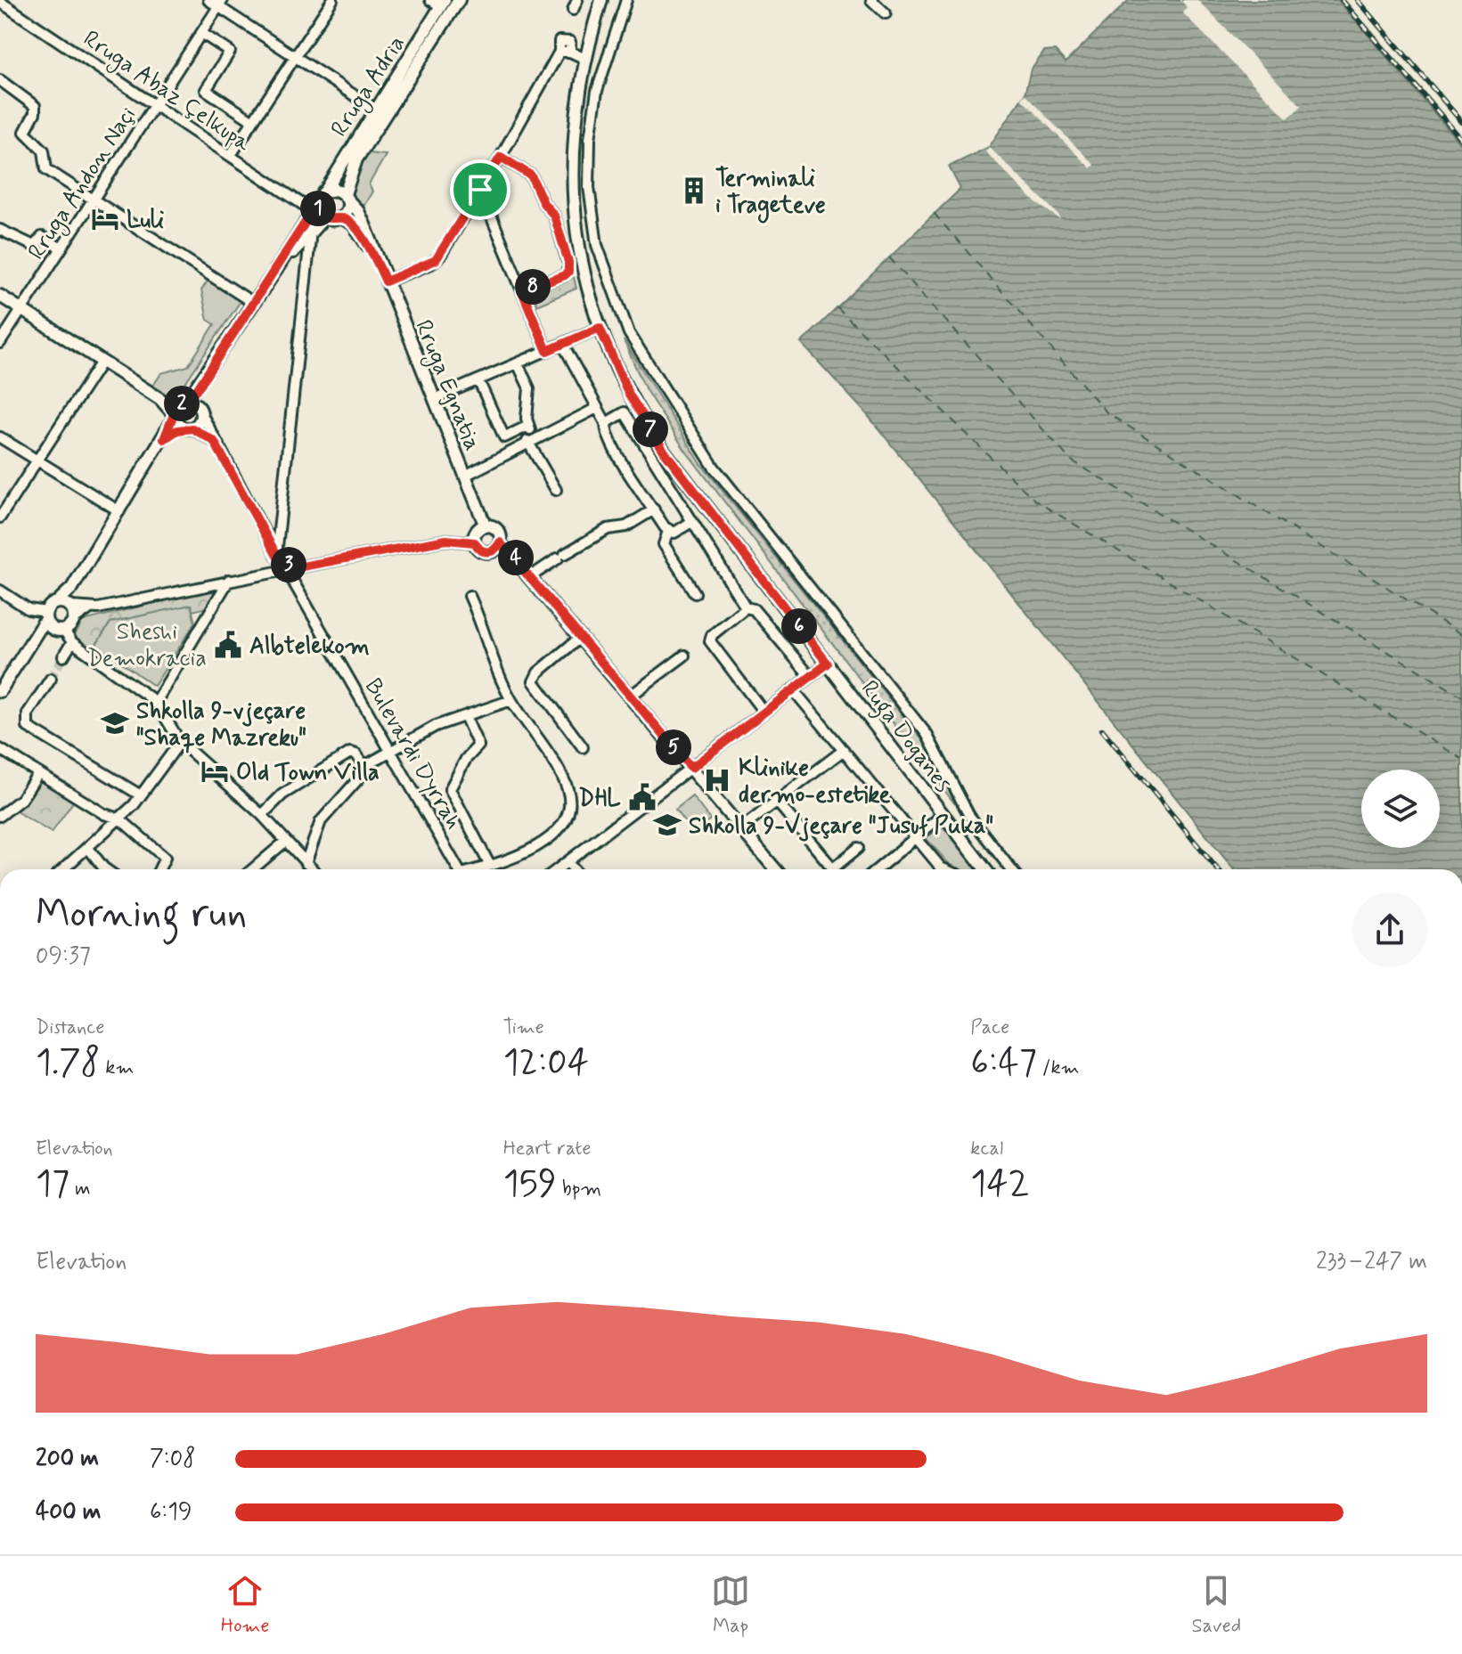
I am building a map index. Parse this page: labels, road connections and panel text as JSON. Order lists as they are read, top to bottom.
{
  "streets": {
    "main road": ["Rruga Adria", "Rruga Egnatia", "Ruga Doganes"],
    "street": ["Rruga Abaz Çelkupa", "Rruga Andon Naçi", "Bulevardi Dyrrah"]
  },
  "crossings": [
    ["Rruga Adria", "Rruga Abaz Çelkupa"],
    ["Rruga Adria", "Rruga Egnatia"],
    ["Rruga Abaz Çelkupa", "Rruga Andon Naçi"],
    ["Rruga Abaz Çelkupa", "Rruga Egnatia"]
  ],
  "parks": ["Sheshi Demokracia"],
  "places": {
    "building": ["Terminali i Trageteve"],
    "hotel": ["Luli", "Old Town Villa"],
    "public building": ["Albtelekom", "DHL"],
    "school or university": ["Shkolla 9-vjeçare \"Shaqe Mazreku\"", "Shkolla 9-Vjeçare \"Jusuf Puka\""],
    "hospital": ["Klinike dermo-estetike"]
  },
  "page": {
    "pins": [
      "1",
      "8",
      "2",
      "7",
      "4",
      "3",
      "6",
      "5"
    ],
    "heading": ["Morning run", "09:37"],
    "stats": [
      ["Distance", "1.78 km"],
      ["Time", "12:04"],
      ["Pace", "6:47 /km"],
      ["Elevation", "17 m"],
      ["Heart rate", "159 bpm"],
      ["kcal", "142"]
    ],
    "chart": ["Elevation", "233–247 m"],
    "list": [
      {
        "name": "200 m",
        "note": "7:08"
      },
      {
        "name": "400 m",
        "note": "6:19"
      }
    ],
    "tabs": ["Home", "Map", "Saved"]
  }
}
